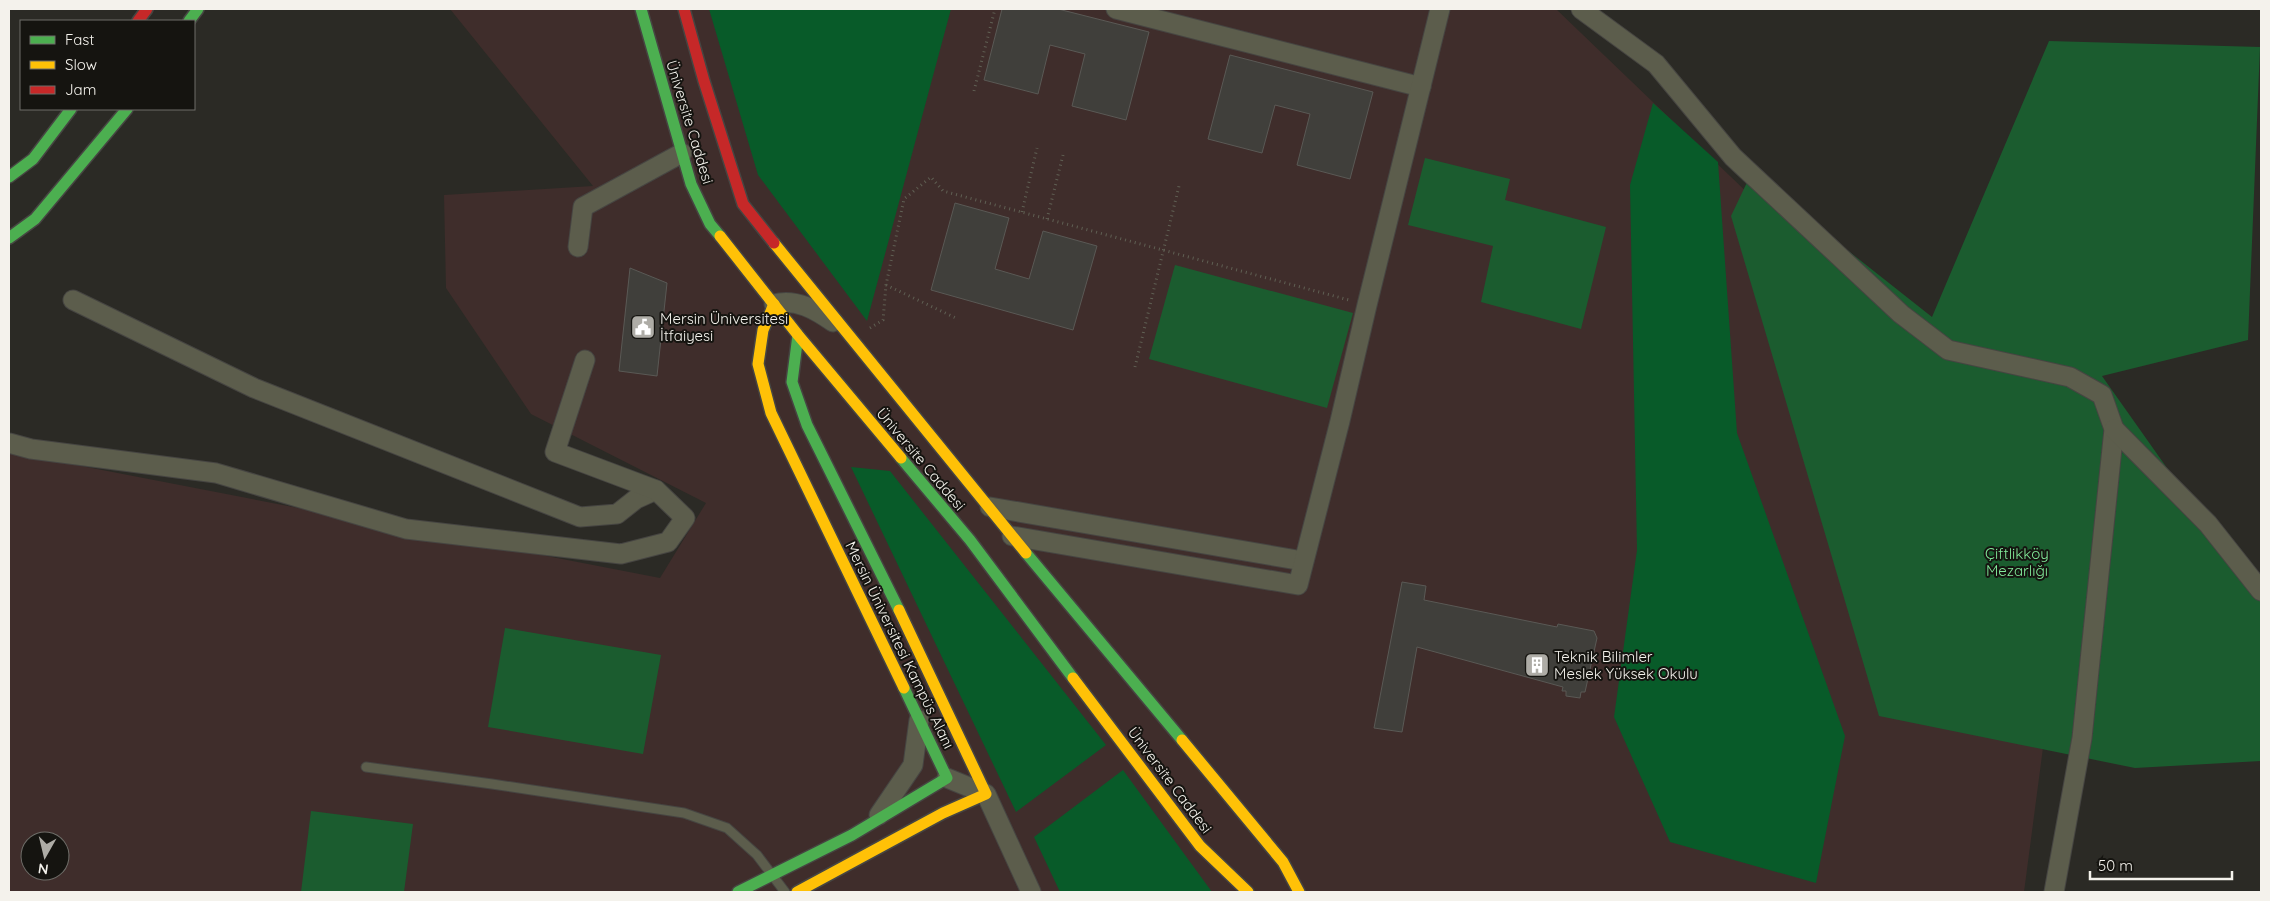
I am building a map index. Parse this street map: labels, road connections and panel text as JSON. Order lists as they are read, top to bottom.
{
  "streets": {
    "main road": ["Üniversite Caddesi", "Mersin Üniversitesi Kampüs Alanı"]
  },
  "crossings": [
    ["Üniversite Caddesi", "Mersin Üniversitesi Kampüs Alanı"]
  ],
  "parks": ["Çiftlikköy Mezarlığı"],
  "places": {
    "public building": ["Mersin Üniversitesi İtfaiyesi"],
    "building": ["Teknik Bilimler Meslek Yüksek Okulu"]
  },
  "legend": ["Fast", "Slow", "Jam"],
  "scale_bar": "50 m",
  "north": "bottom"
}
